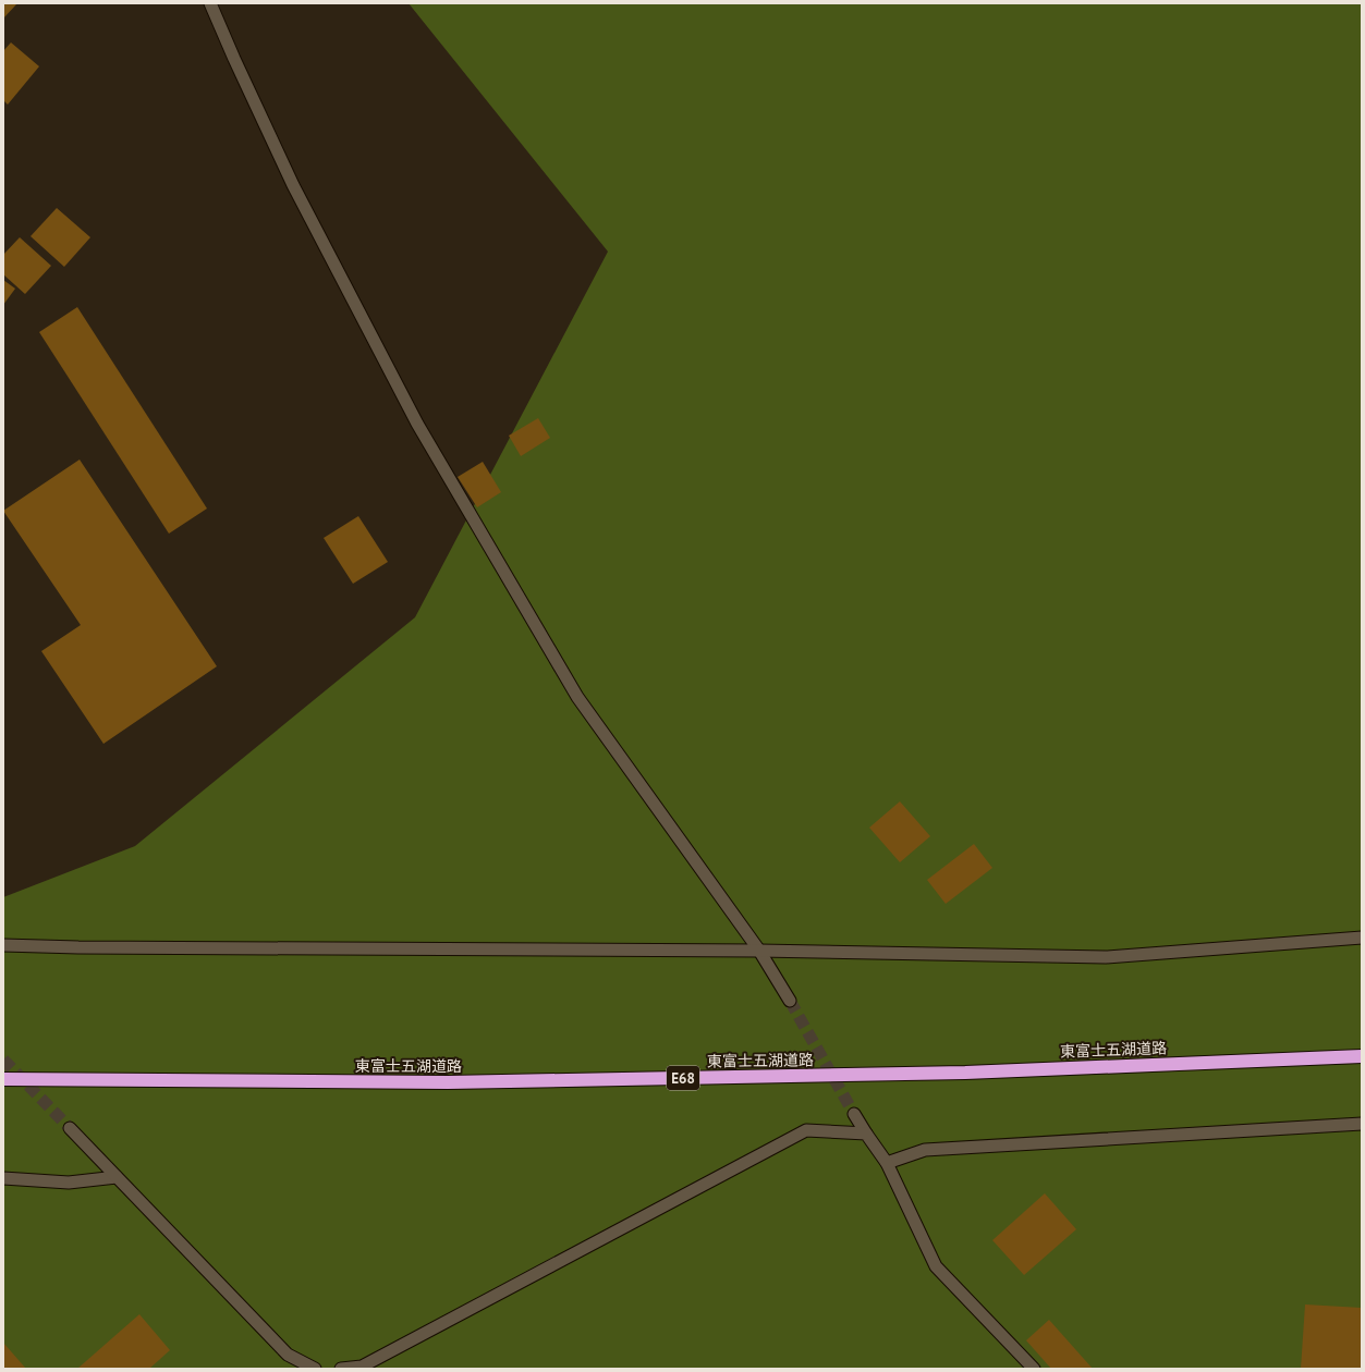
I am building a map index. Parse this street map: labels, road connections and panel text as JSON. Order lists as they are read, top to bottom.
{
  "streets": {
    "highway": ["東富士五湖道路", "E68"]
  }
}
